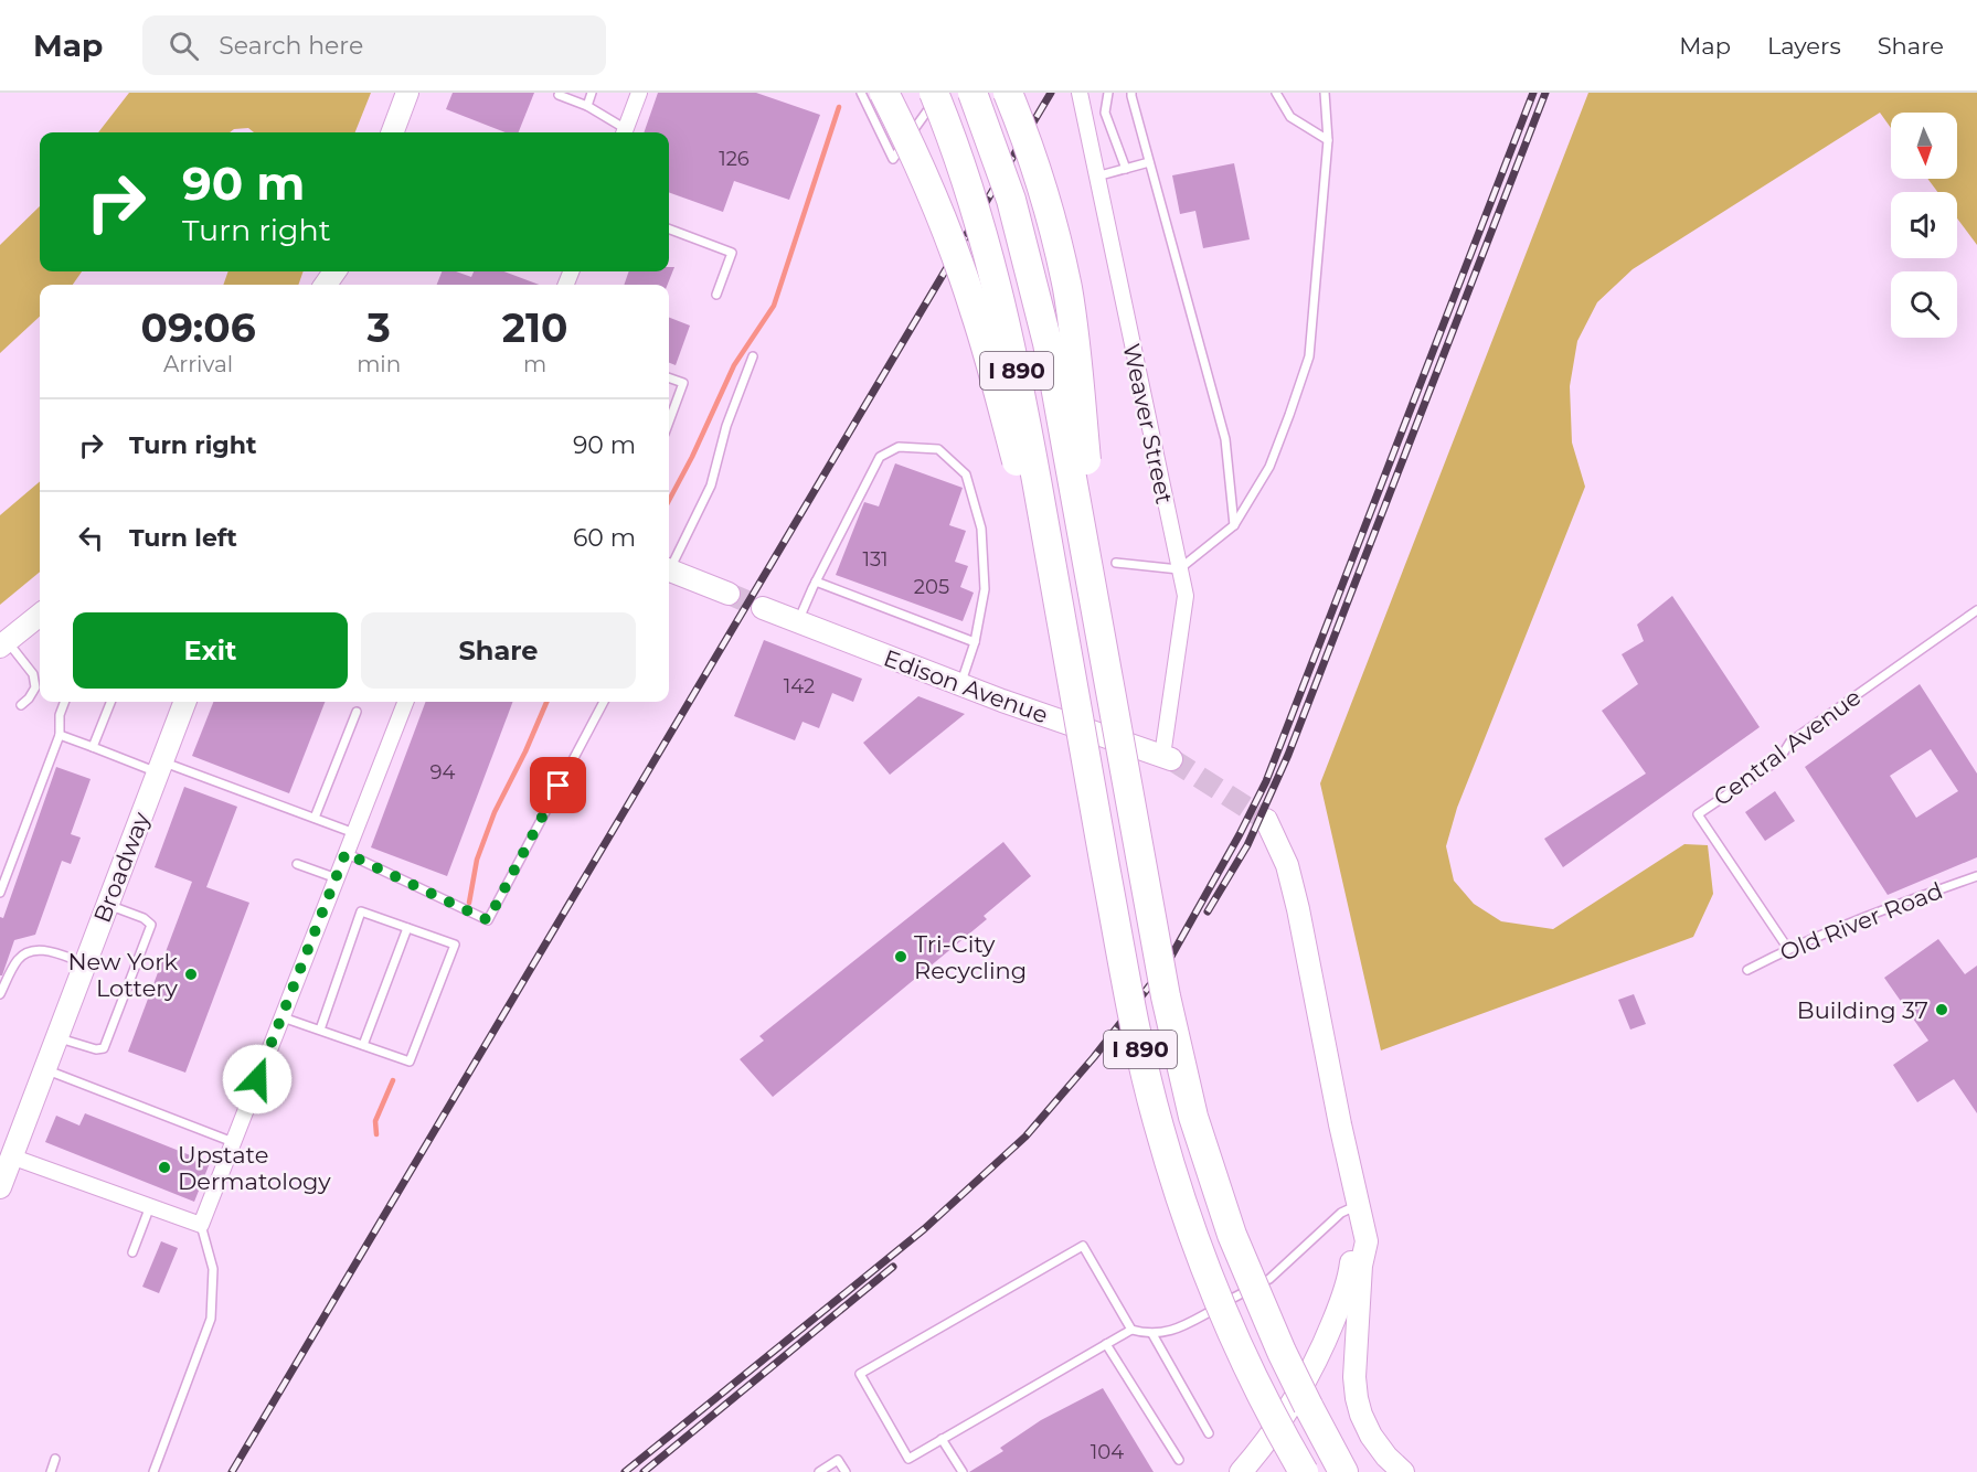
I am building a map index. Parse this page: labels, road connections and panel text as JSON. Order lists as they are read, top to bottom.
{
  "streets": {
    "highway": ["I 890"],
    "street": ["Weaver Street", "Edison Avenue", "Broadway"],
    "lane": ["Central Avenue", "Old River Road"]
  },
  "crossings": [
    ["Weaver Street", "Edison Avenue"],
    ["Central Avenue", "Old River Road"]
  ],
  "places": [
    "Tri-City Recycling",
    "New York Lottery",
    "Building 37",
    "Upstate Dermatology"
  ],
  "house_numbers": [
    "126",
    "131",
    "205",
    "142",
    "94",
    "104"
  ],
  "north": "bottom",
  "page": {
    "header": "Map",
    "search": "Search here",
    "nav": ["Map", "Layers", "Share"],
    "turn": ["90 m", "Turn right"],
    "eta": [
      "09:06",
      "Arrival",
      "3",
      "min",
      "210",
      "m"
    ],
    "list": [
      {
        "name": "Turn right",
        "value": "90 m"
      },
      {
        "name": "Turn left",
        "value": "60 m"
      }
    ],
    "buttons": ["Exit", "Share"]
  }
}
